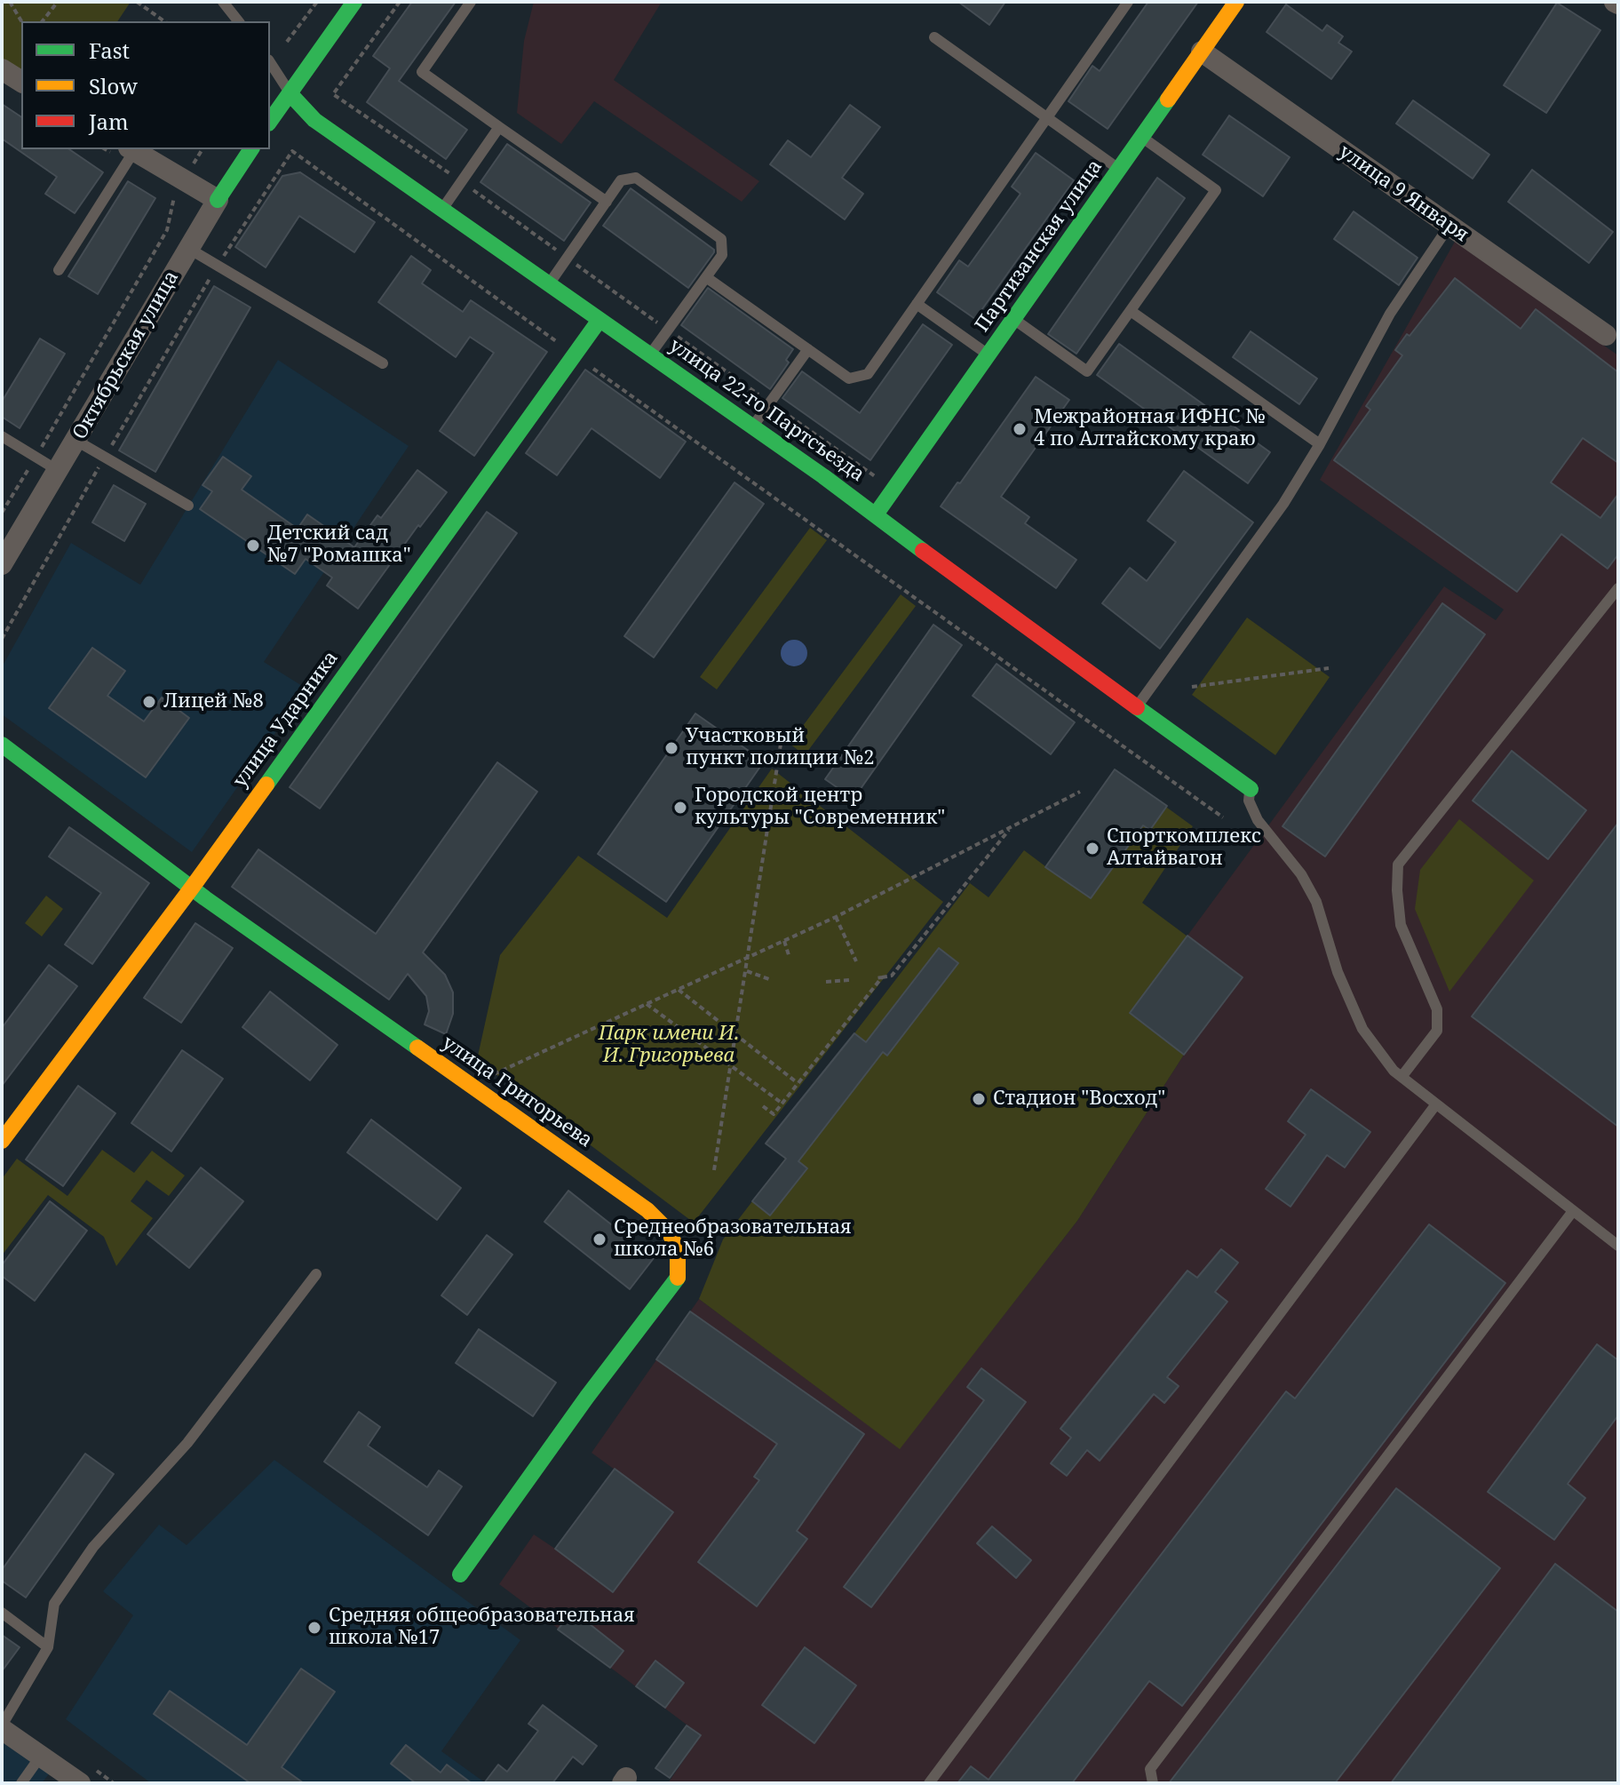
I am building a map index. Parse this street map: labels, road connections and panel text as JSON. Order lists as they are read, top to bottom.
{
  "streets": {
    "street": [
      "улица 9 Января",
      "Партизанская улица",
      "Октябрьская улица",
      "улица 22-го Партсъезда",
      "улица Ударника",
      "улица Григорьева"
    ]
  },
  "crossings": [
    ["улица 9 Января", "Партизанская улица"],
    ["Партизанская улица", "улица 22-го Партсъезда"],
    ["улица 22-го Партсъезда", "улица Ударника"],
    ["улица Ударника", "улица Григорьева"]
  ],
  "parks": ["Парк имени И. И. Григорьева"],
  "places": [
    "Межрайонная ИФНС № 4 по Алтайскому краю",
    "Детский сад №7 \"Ромашка\"",
    "Лицей №8",
    "Участковый пункт полиции №2",
    "Городской центр культуры \"Современник\"",
    "Спорткомплекс Алтайвагон",
    "Стадион \"Восход\"",
    "Среднеобразовательная школа №6",
    "Средняя общеобразовательная школа №17"
  ],
  "legend": ["Fast", "Slow", "Jam"]
}
